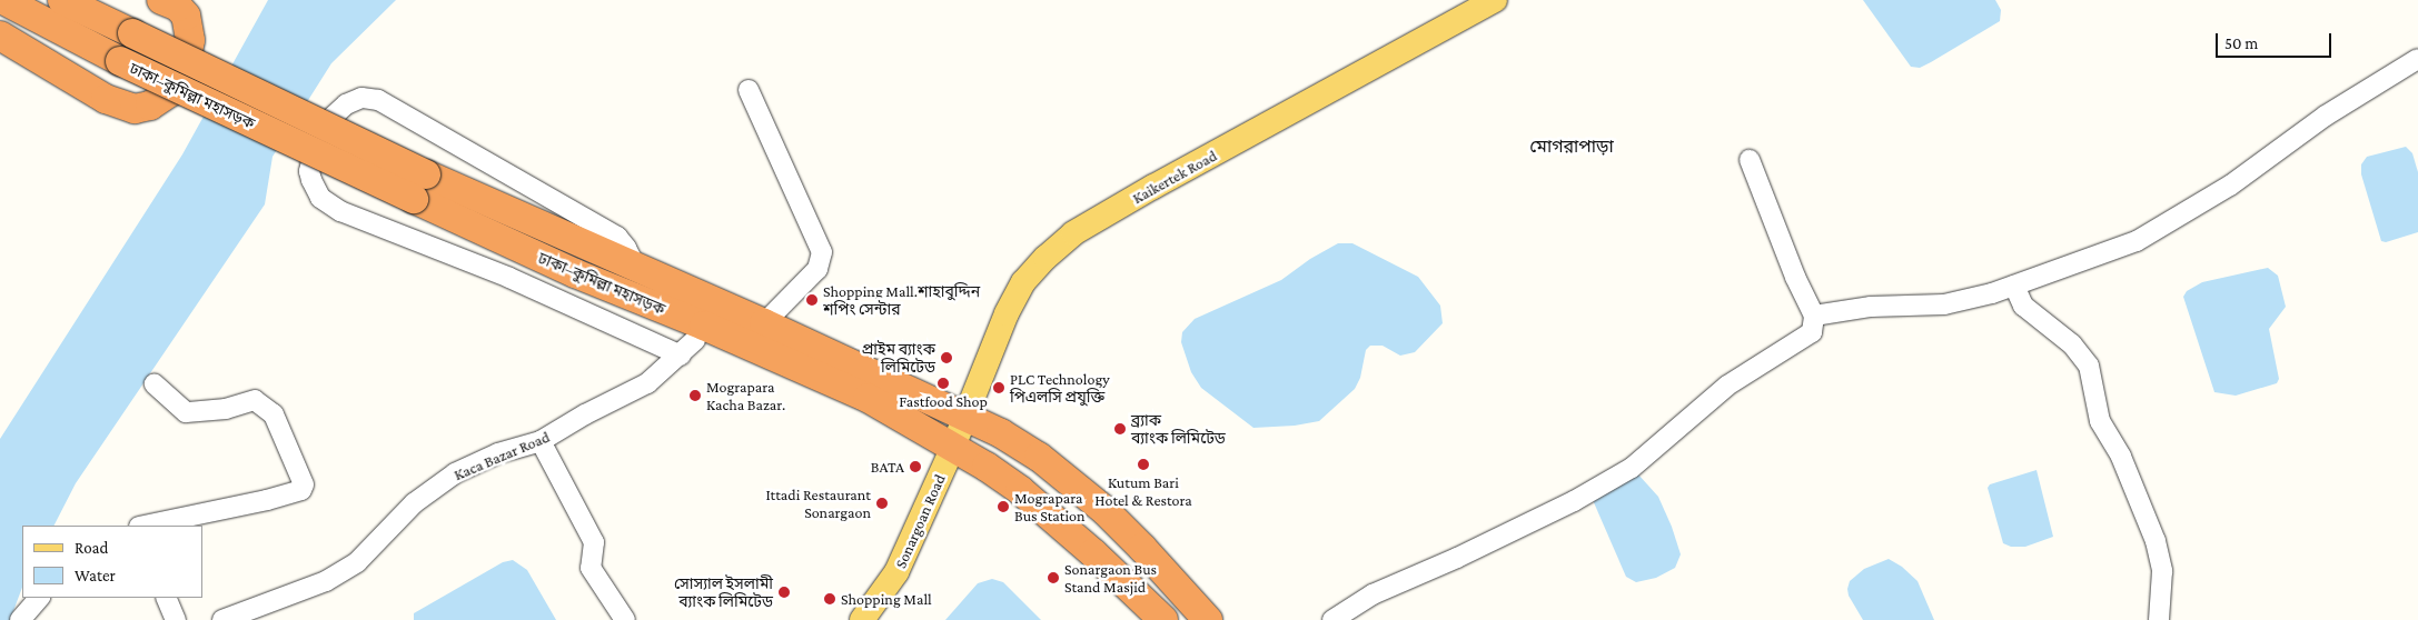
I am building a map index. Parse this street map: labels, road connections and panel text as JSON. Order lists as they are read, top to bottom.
{
  "streets": {
    "highway": ["ঢাকা–কুমিল্লা মহাসড়ক"],
    "main road": ["Kaikertek Road", "Sonargoan Road"],
    "street": ["Kaca Bazar Road"]
  },
  "crossings": [
    ["ঢাকা–কুমিল্লা মহাসড়ক", "Kaikertek Road"],
    ["ঢাকা–কুমিল্লা মহাসড়ক", "Sonargoan Road"],
    ["Kaikertek Road", "Sonargoan Road"]
  ],
  "districts": ["মোগরাপাড়া"],
  "places": [
    "Shopping Mall.শাহাবুদ্দিন শপিং সেন্টার",
    "প্রাইম ব্যাংক লিমিটেড",
    "Fastfood Shop",
    "PLC Technology পিএলসি প্রযুক্তি",
    "Mograpara Kacha Bazar.",
    "ব্র্যাক ব্যাংক লিমিটেড",
    "Kutum Bari Hotel & Restora",
    "BATA",
    "Ittadi Restaurant Sonargaon",
    "Mograpara Bus Station",
    "Sonargaon Bus Stand Masjid",
    "সোস্যাল ইসলামী ব্যাংক লিমিটেড",
    "Shopping Mall"
  ],
  "legend": ["Road", "Water"],
  "scale_bar": "50 m"
}
